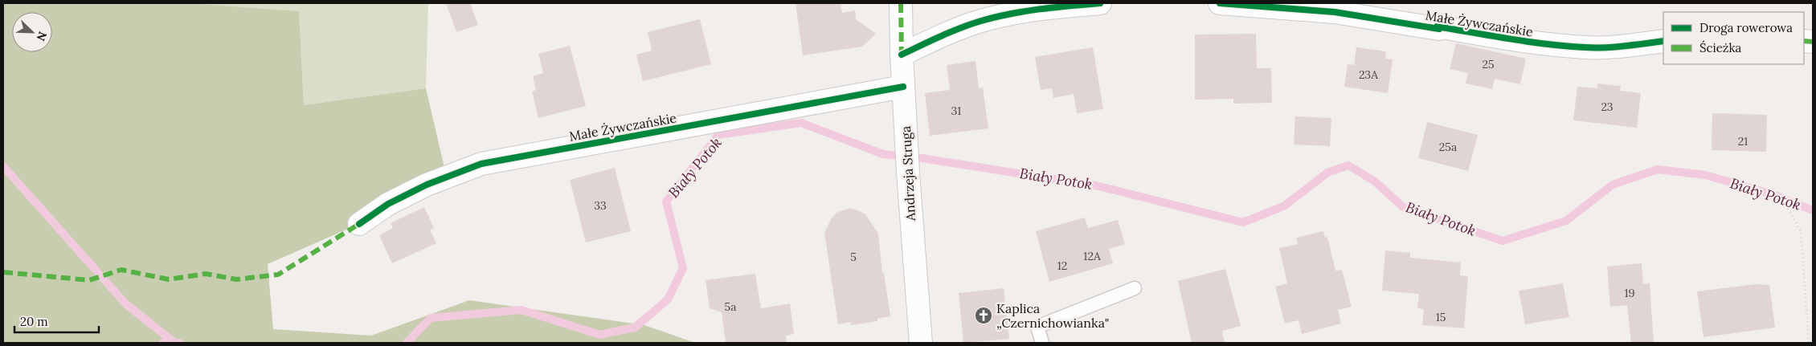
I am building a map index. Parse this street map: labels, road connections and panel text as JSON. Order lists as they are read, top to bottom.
{
  "streets": {
    "street": ["Małe Żywczańskie", "Andrzeja Struga"]
  },
  "crossings": [
    ["Małe Żywczańskie", "Andrzeja Struga"]
  ],
  "water": ["Biały Potok"],
  "places": {
    "church": ["Kaplica „Czernichowianka\""]
  },
  "house_numbers": [
    "25",
    "23A",
    "23",
    "31",
    "21",
    "25a",
    "33",
    "12A",
    "5",
    "12",
    "19",
    "5a",
    "15"
  ],
  "legend": ["Droga rowerowa", "Ścieżka"],
  "scale_bar": "20 m",
  "north": "bottom right"
}
